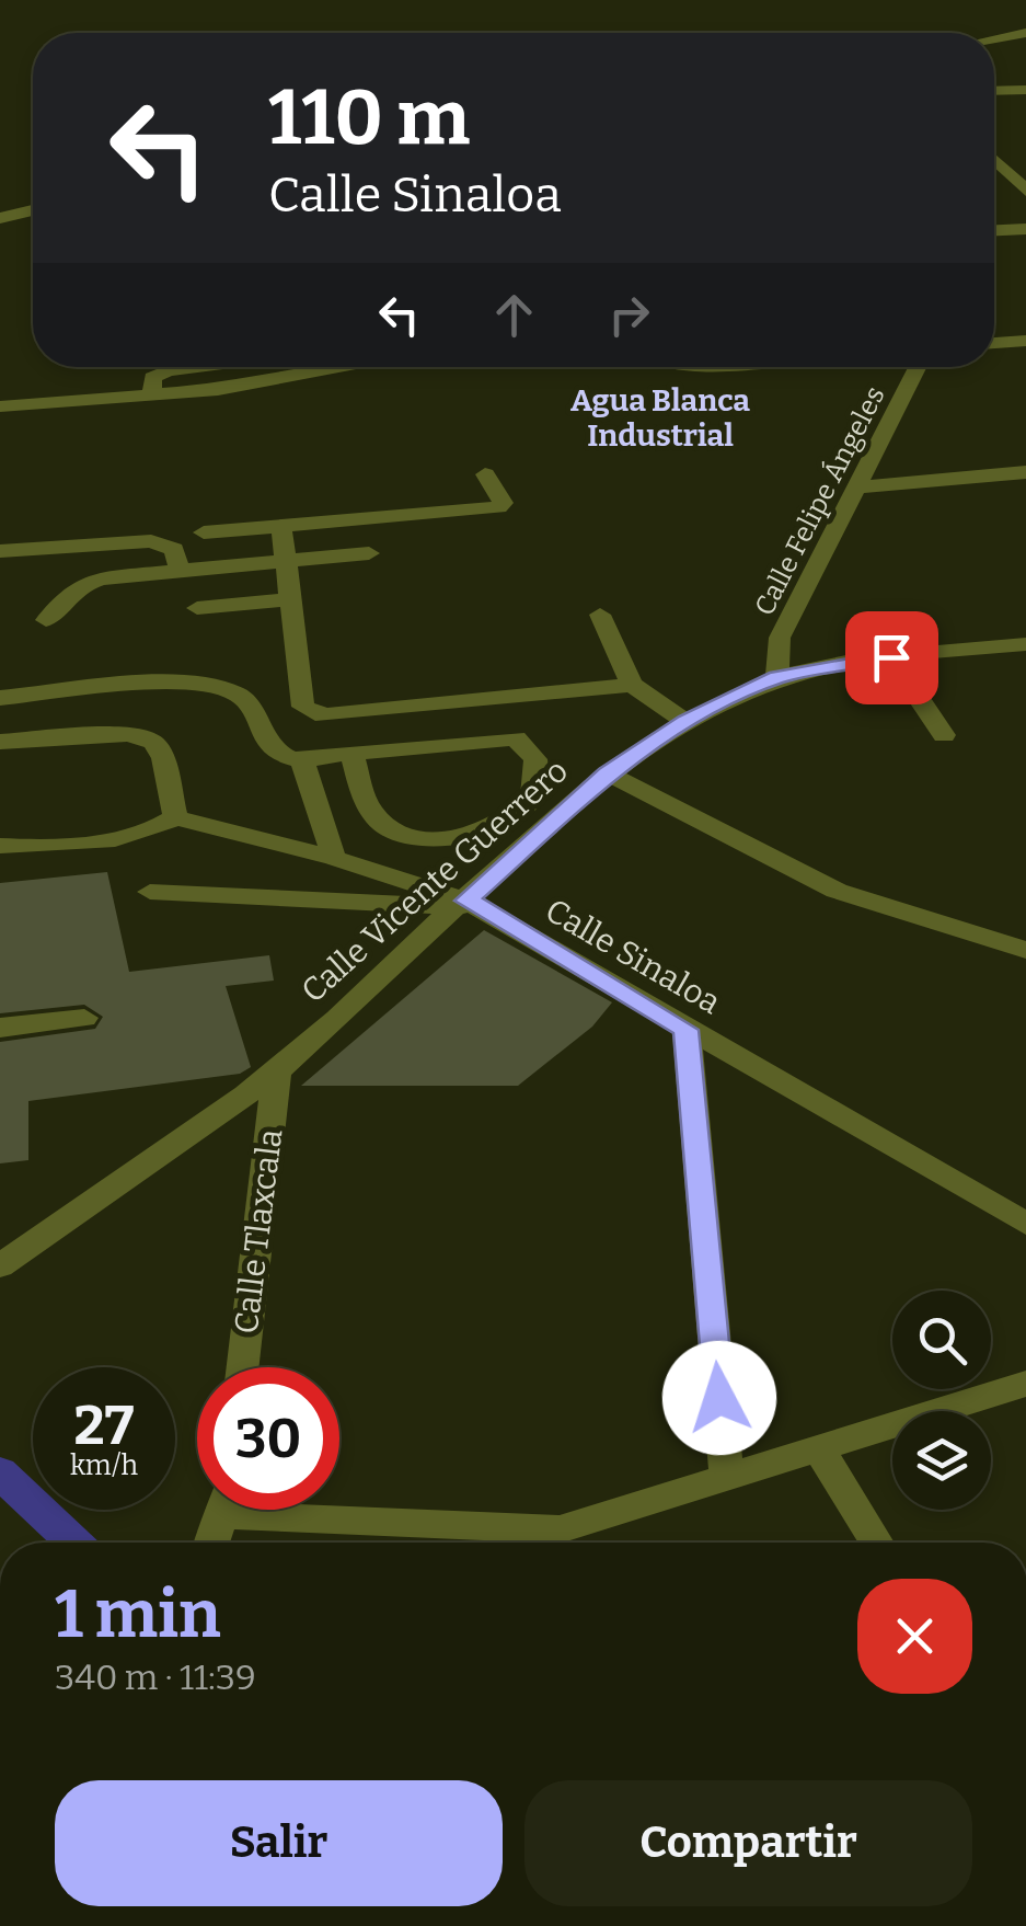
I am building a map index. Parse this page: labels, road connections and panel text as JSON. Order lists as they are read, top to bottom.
{
  "streets": {
    "street": [
      "Calle Felipe Ángeles",
      "Calle Vicente Guerrero",
      "Calle Sinaloa",
      "Calle Tlaxcala"
    ]
  },
  "crossings": [
    ["Calle Felipe Ángeles", "Calle Vicente Guerrero"],
    ["Calle Vicente Guerrero", "Calle Sinaloa"],
    ["Calle Vicente Guerrero", "Calle Tlaxcala"]
  ],
  "districts": ["Agua Blanca Industrial"],
  "page": {
    "turn": ["110 m", "Calle Sinaloa"],
    "speed": "27 km/h",
    "limit": "30",
    "heading": ["1 min", "340 m · 11:39"],
    "buttons": ["Salir", "Compartir"]
  }
}
